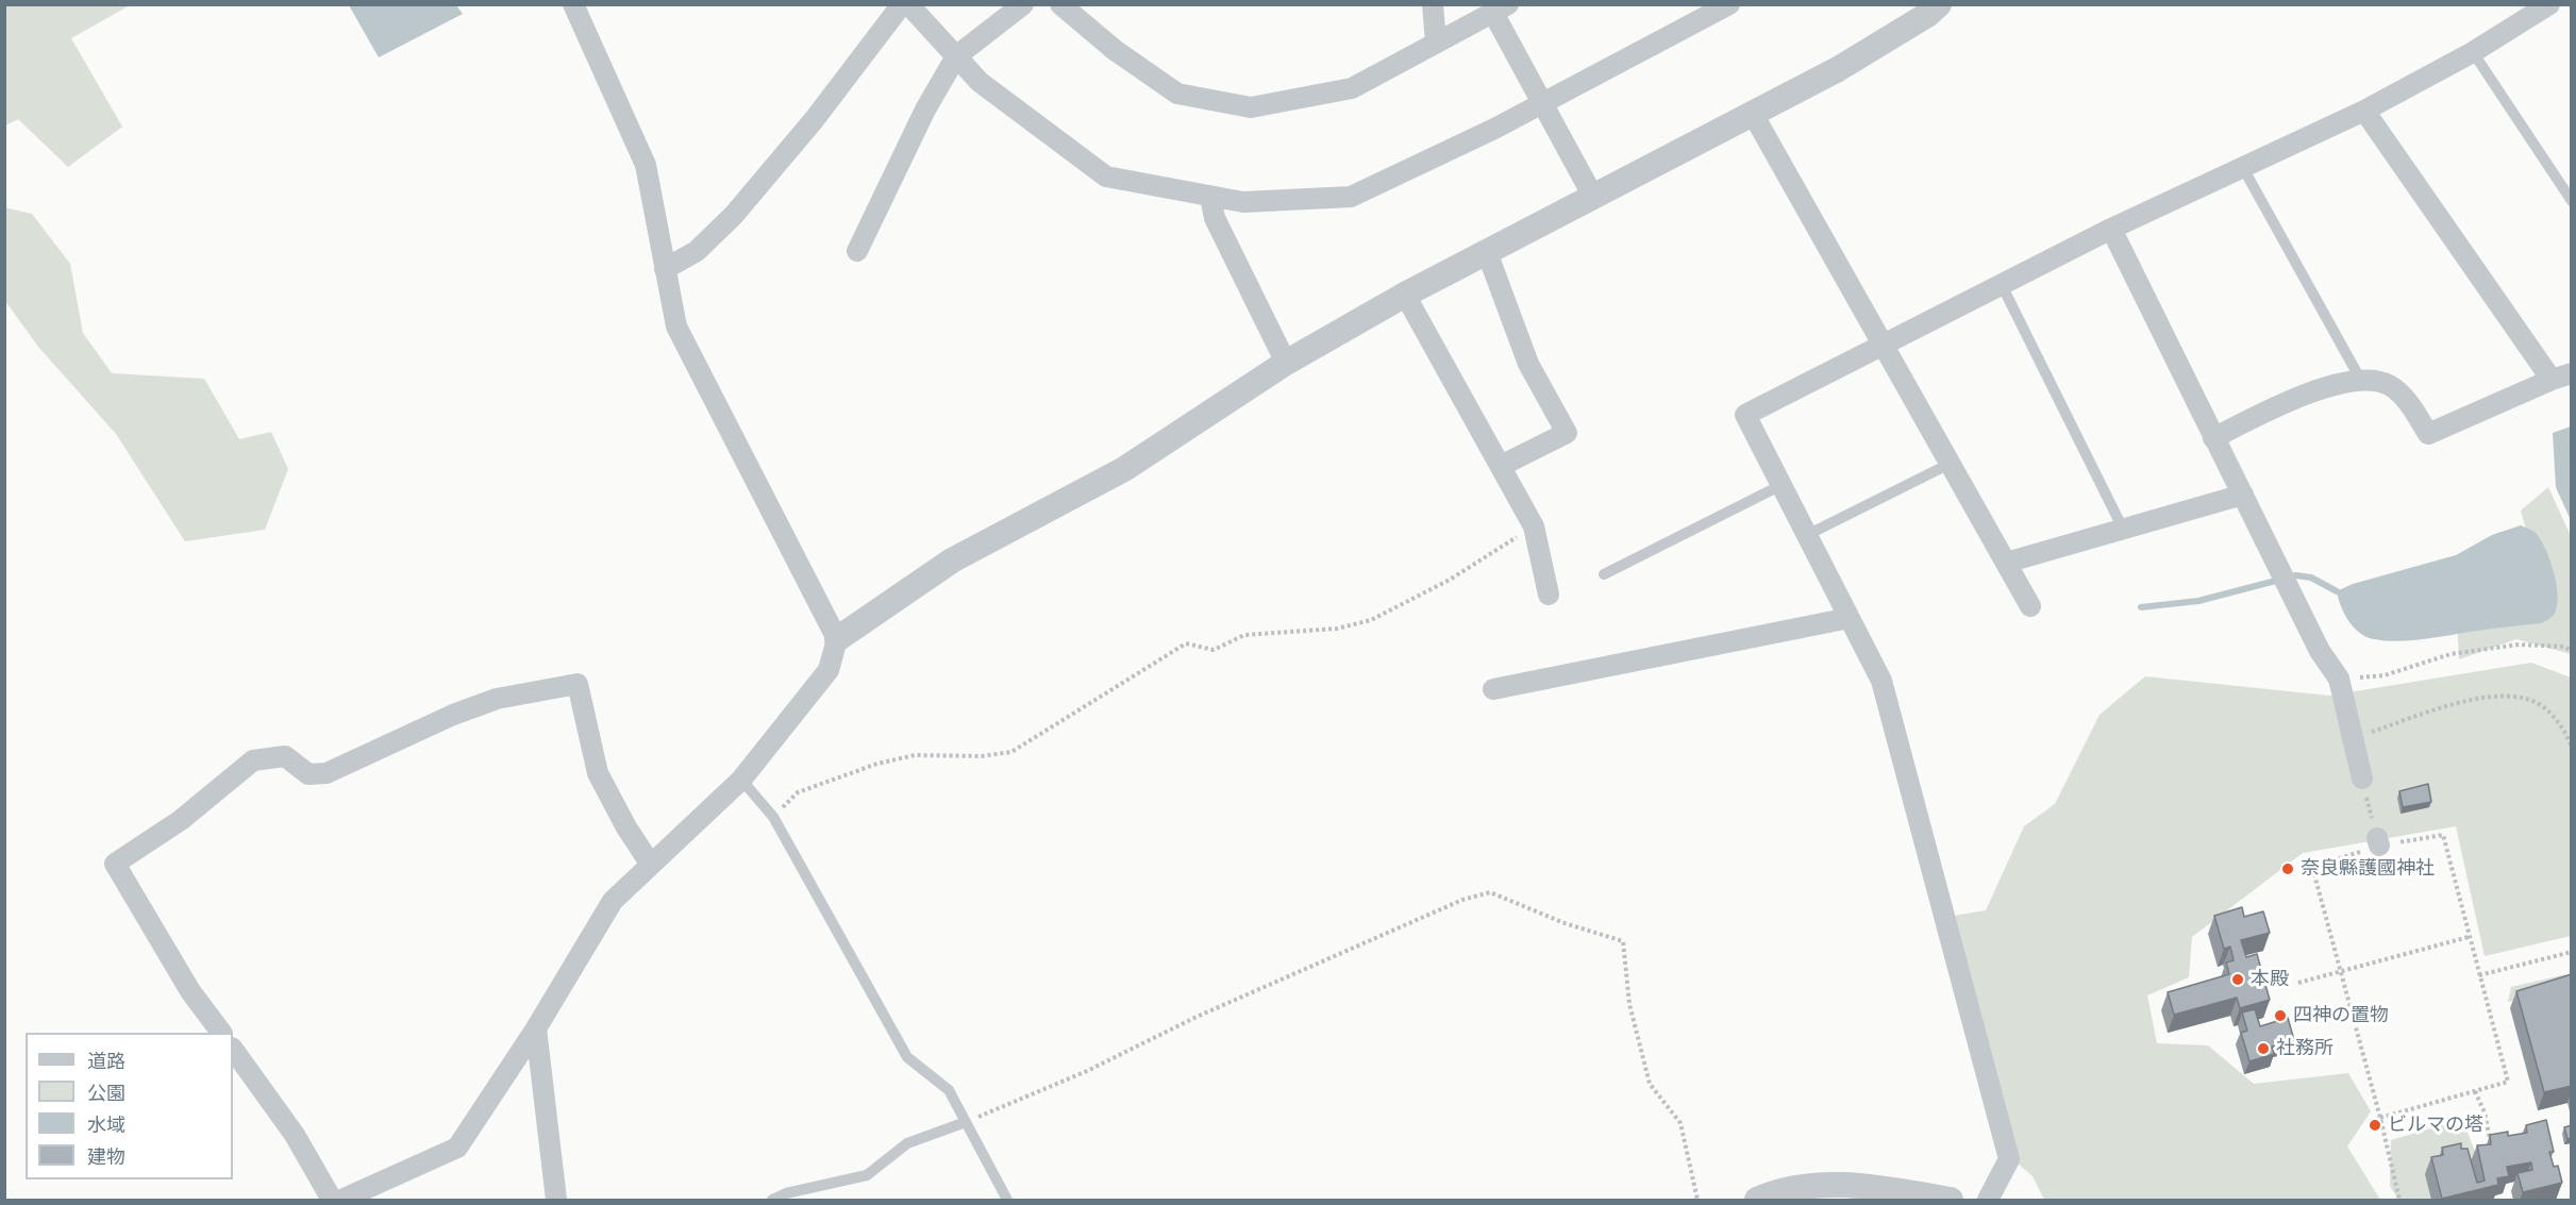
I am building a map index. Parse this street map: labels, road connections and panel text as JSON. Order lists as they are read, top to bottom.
{
  "places": [
    "奈良縣護國神社",
    "本殿",
    "四神の置物",
    "社務所",
    "ビルマの塔"
  ],
  "legend": [
    "道路",
    "公園",
    "水域",
    "建物"
  ]
}
